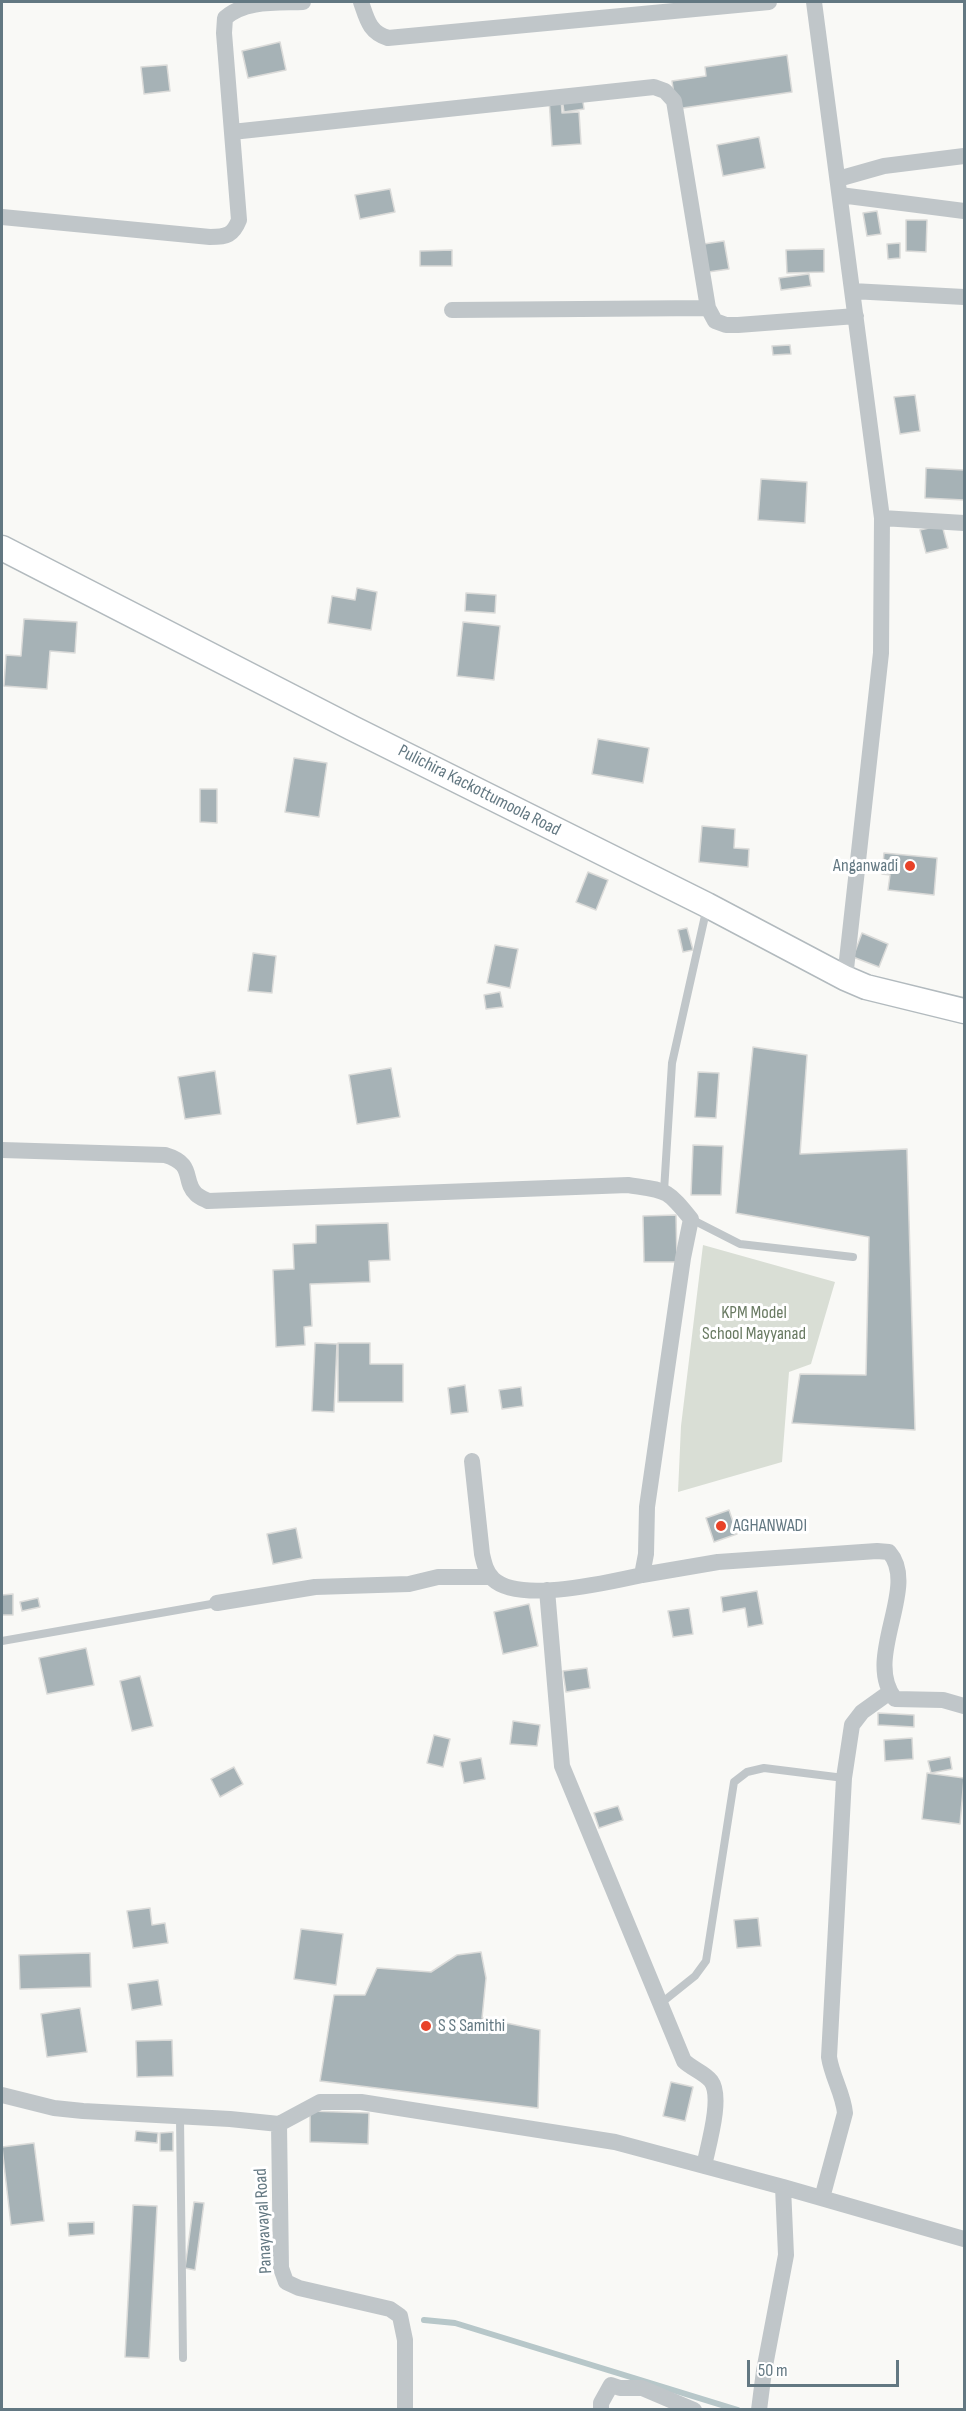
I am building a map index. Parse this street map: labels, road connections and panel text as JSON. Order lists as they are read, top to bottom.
{
  "streets": {
    "main road": ["Pulichira Kackottumoola Road"],
    "street": ["Panayavayal Road"]
  },
  "parks": ["KPM Model School Mayyanad"],
  "places": ["Anganwadi", "AGHANWADI", "S S Samithi"],
  "scale_bar": "50 m"
}
